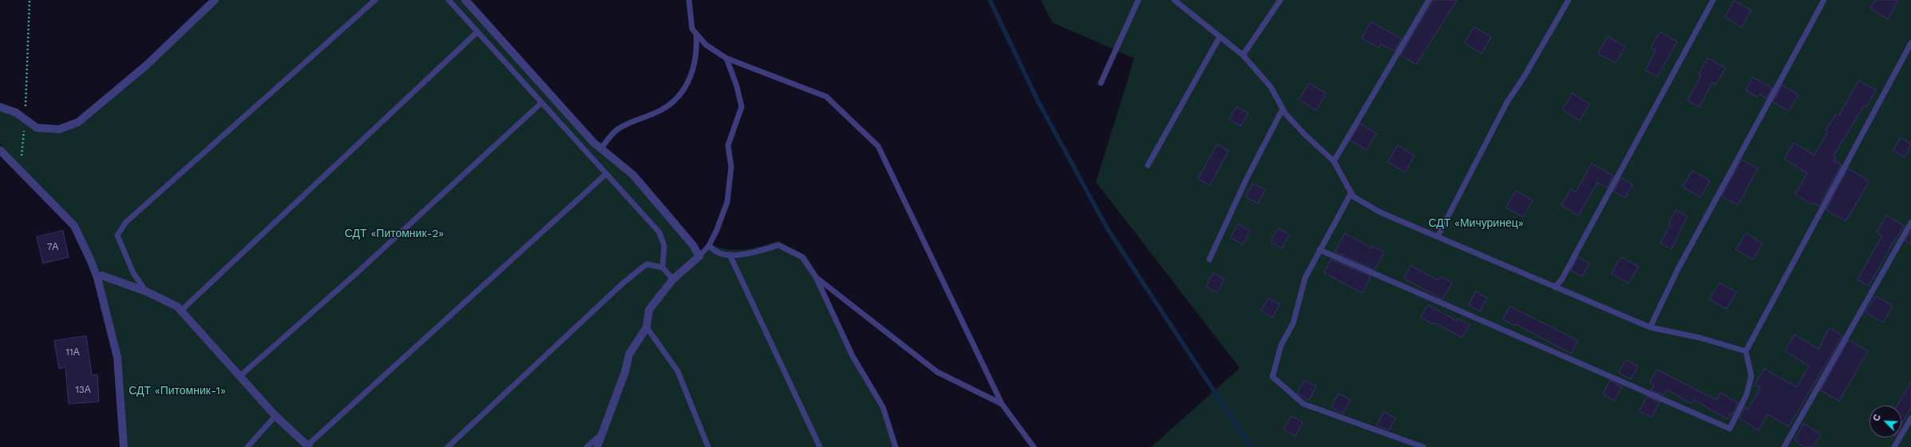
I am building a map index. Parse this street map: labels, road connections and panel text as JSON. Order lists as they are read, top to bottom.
{
  "parks": ["СДТ «Мичуринец»", "СДТ «Питомник-2»", "СДТ «Питомник-1»"],
  "house_numbers": ["7А", "11А", "13А"],
  "north": "top left"
}
